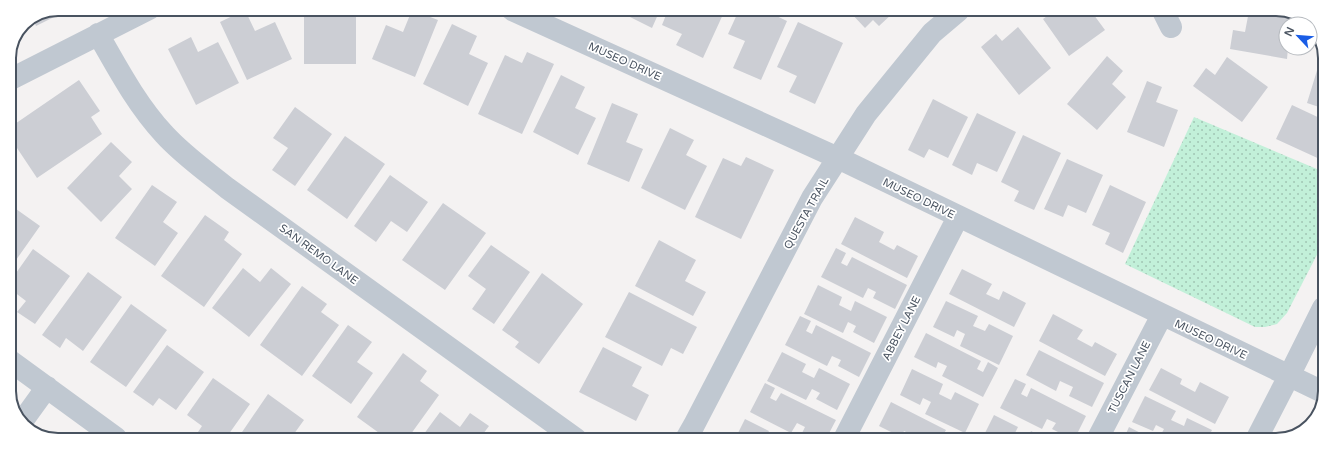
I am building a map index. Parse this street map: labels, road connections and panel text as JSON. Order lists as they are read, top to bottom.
{
  "streets": {
    "street": [
      "MUSEO DRIVE",
      "QUESTA TRAIL",
      "SAN REMO LANE",
      "ABBEY LANE",
      "TUSCAN LANE"
    ]
  },
  "crossings": [
    ["MUSEO DRIVE", "QUESTA TRAIL"],
    ["MUSEO DRIVE", "ABBEY LANE"],
    ["MUSEO DRIVE", "TUSCAN LANE"]
  ],
  "north": "top left"
}
